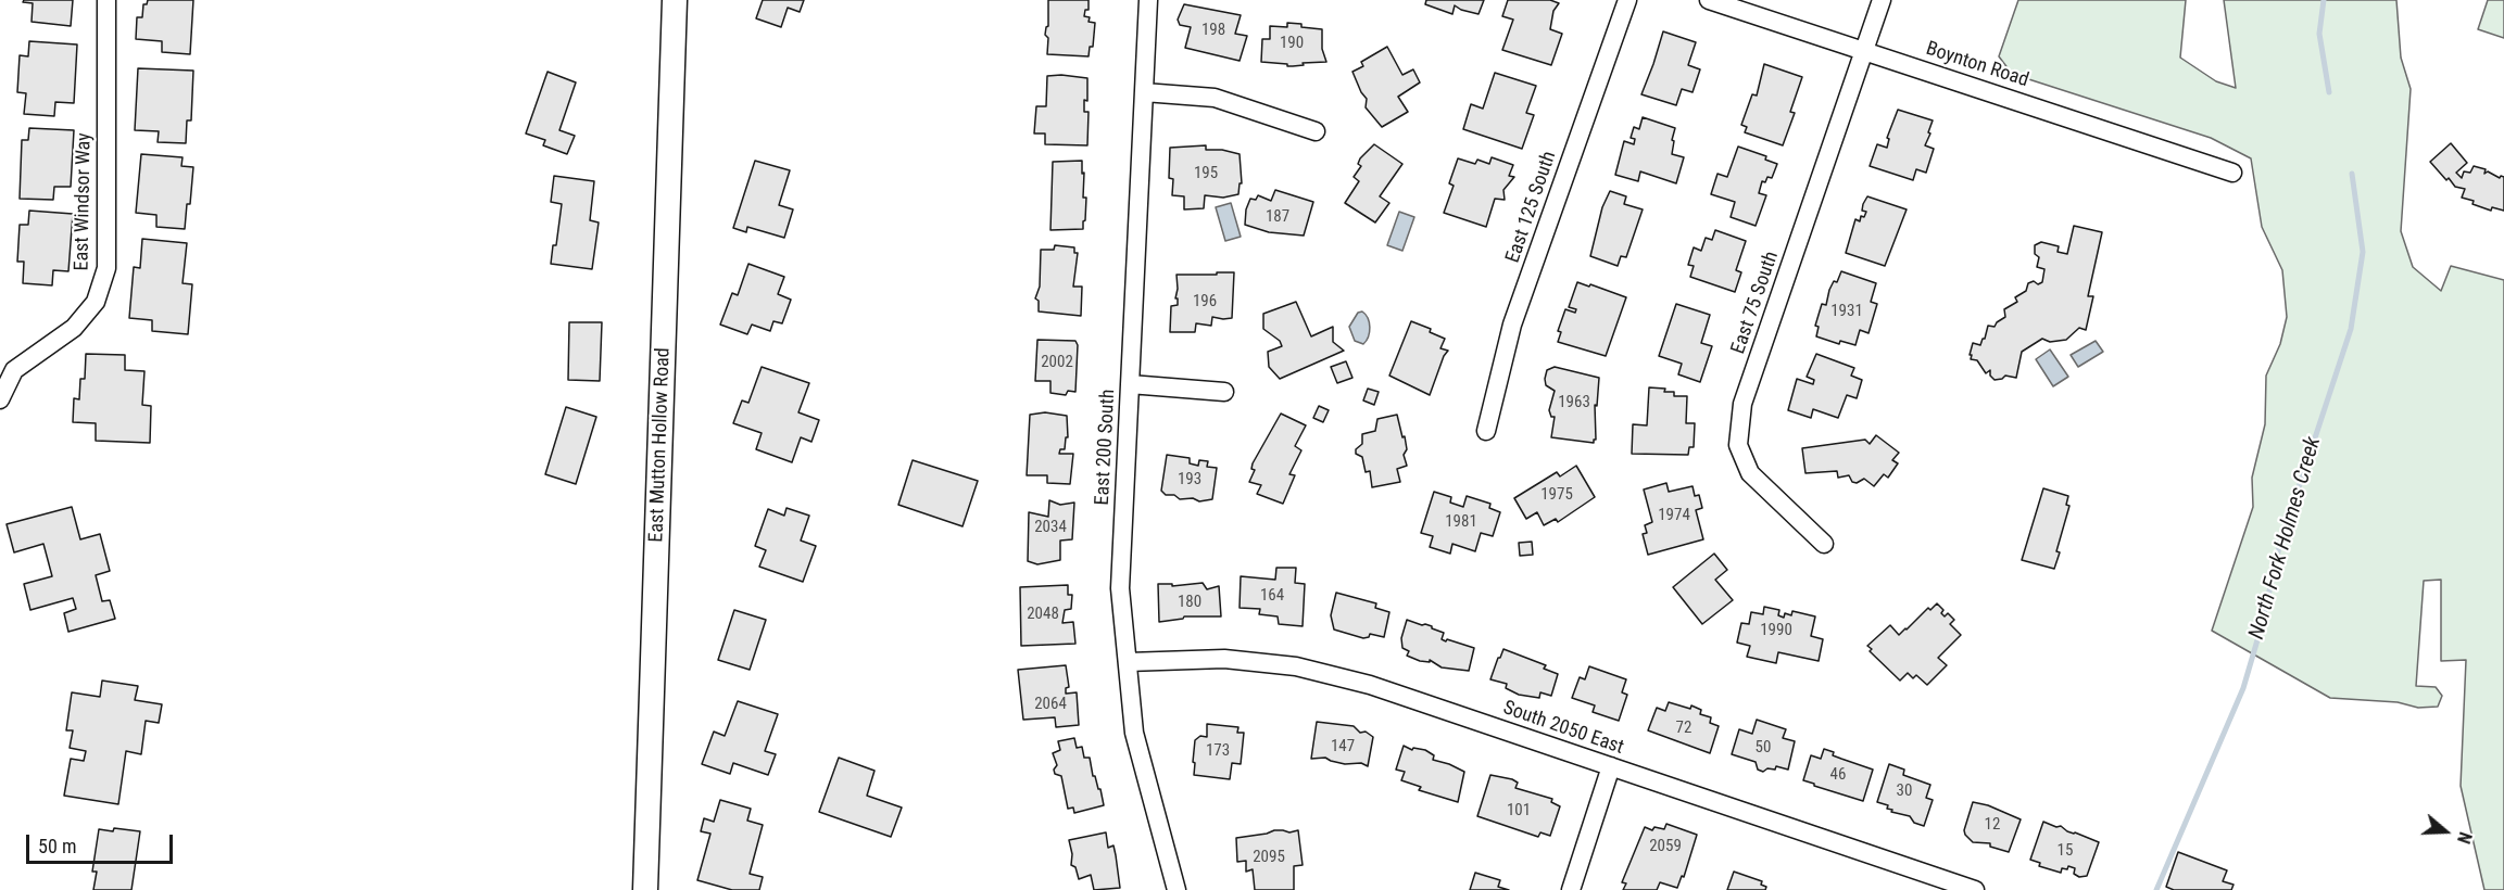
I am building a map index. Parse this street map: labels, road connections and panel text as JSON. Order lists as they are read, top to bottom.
{
  "streets": {
    "street": [
      "Boynton Road",
      "East Windsor Way",
      "East 125 South",
      "East 75 South",
      "East Mutton Hollow Road",
      "East 200 South",
      "South 2050 East"
    ]
  },
  "crossings": [
    ["Boynton Road", "East 75 South"],
    ["East 200 South", "South 2050 East"]
  ],
  "water": ["North Fork Holmes Creek"],
  "house_numbers": [
    "198",
    "190",
    "195",
    "187",
    "196",
    "1931",
    "2002",
    "1963",
    "193",
    "1975",
    "1974",
    "1981",
    "2034",
    "164",
    "180",
    "2048",
    "1990",
    "2064",
    "72",
    "147",
    "50",
    "173",
    "46",
    "30",
    "101",
    "12",
    "2059",
    "15",
    "2095"
  ],
  "scale_bar": "50 m",
  "north": "right"
}
